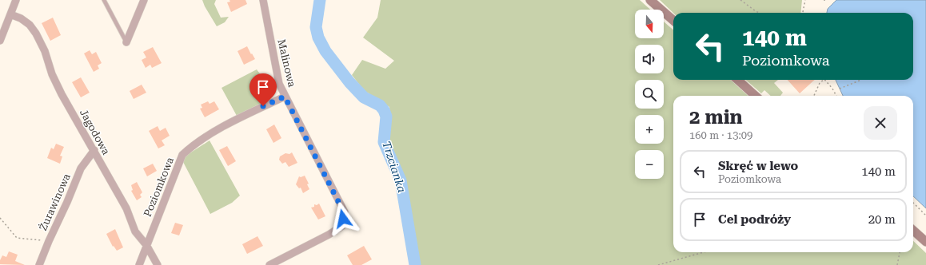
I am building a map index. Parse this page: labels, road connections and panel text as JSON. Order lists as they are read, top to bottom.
{
  "streets": {
    "street": [
      "Malinowa",
      "Jagodowa",
      "Poziomkowa",
      "Żurawinowa"
    ]
  },
  "crossings": [
    ["Malinowa", "Poziomkowa"],
    ["Jagodowa", "Poziomkowa"],
    ["Jagodowa", "Żurawinowa"]
  ],
  "water": ["Trzcianka"],
  "north": "bottom",
  "page": {
    "map_buttons": ["+", "−"],
    "turn": ["140 m", "Poziomkowa"],
    "heading": ["2 min", "160 m · 13:09"],
    "list": [
      {
        "name": "Skręć w lewo",
        "note": "Poziomkowa",
        "value": "140 m"
      },
      {
        "name": "Cel podróży",
        "value": "20 m"
      }
    ]
  }
}
